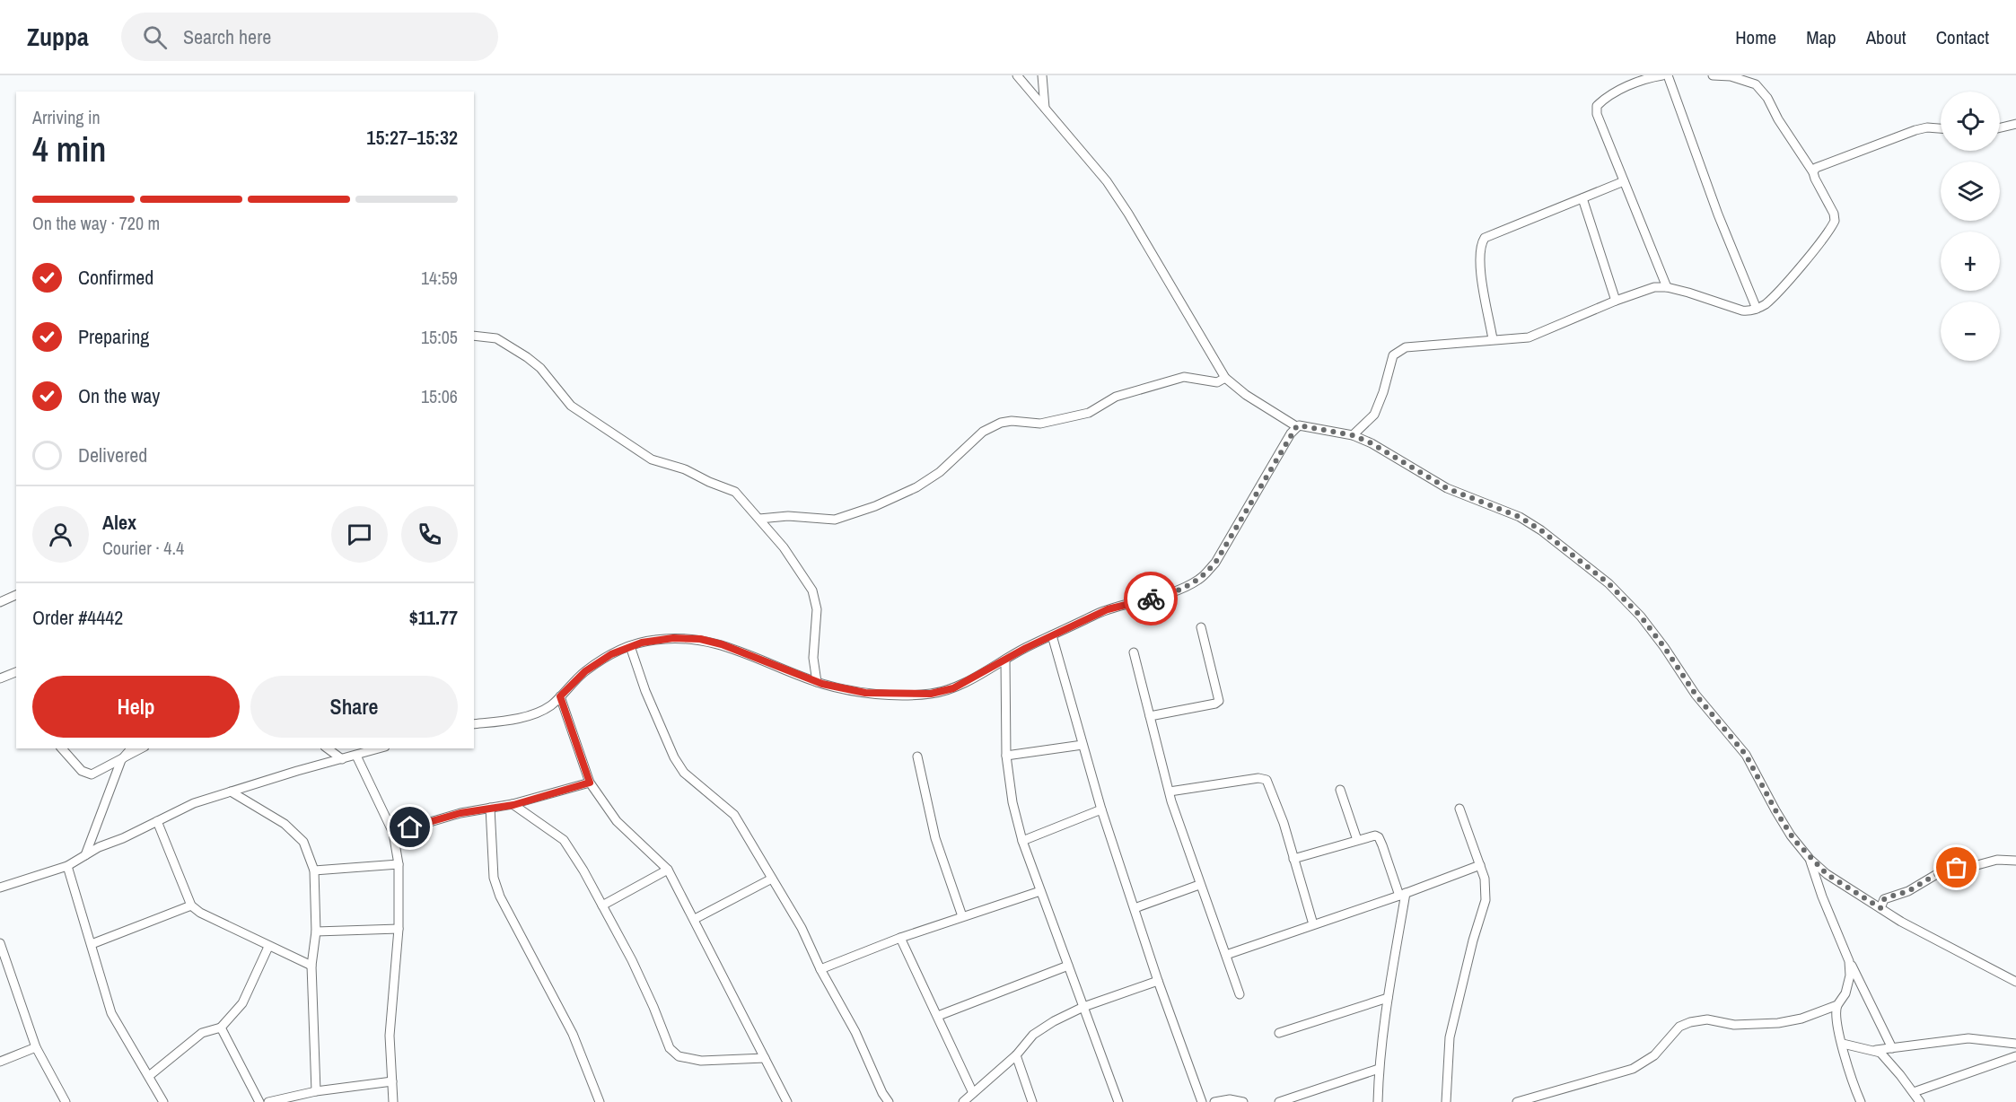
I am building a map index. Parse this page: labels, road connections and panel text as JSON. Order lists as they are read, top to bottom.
{
  "page": {
    "header": "Zuppa",
    "search": "Search here",
    "nav": [
      "Home",
      "Map",
      "About",
      "Contact"
    ],
    "map_buttons": ["+", "−"],
    "heading": ["4 min", "Arriving in", "15:27–15:32"],
    "panel": [
      "Alex",
      "Courier · 4.4",
      "Order #4442",
      "$11.77"
    ],
    "bar": "On the way · 720 m",
    "list": [
      ["Confirmed", "14:59"],
      ["Preparing", "15:05"],
      ["On the way", "15:06"],
      "Delivered"
    ],
    "buttons": ["Help", "Share"]
  }
}
